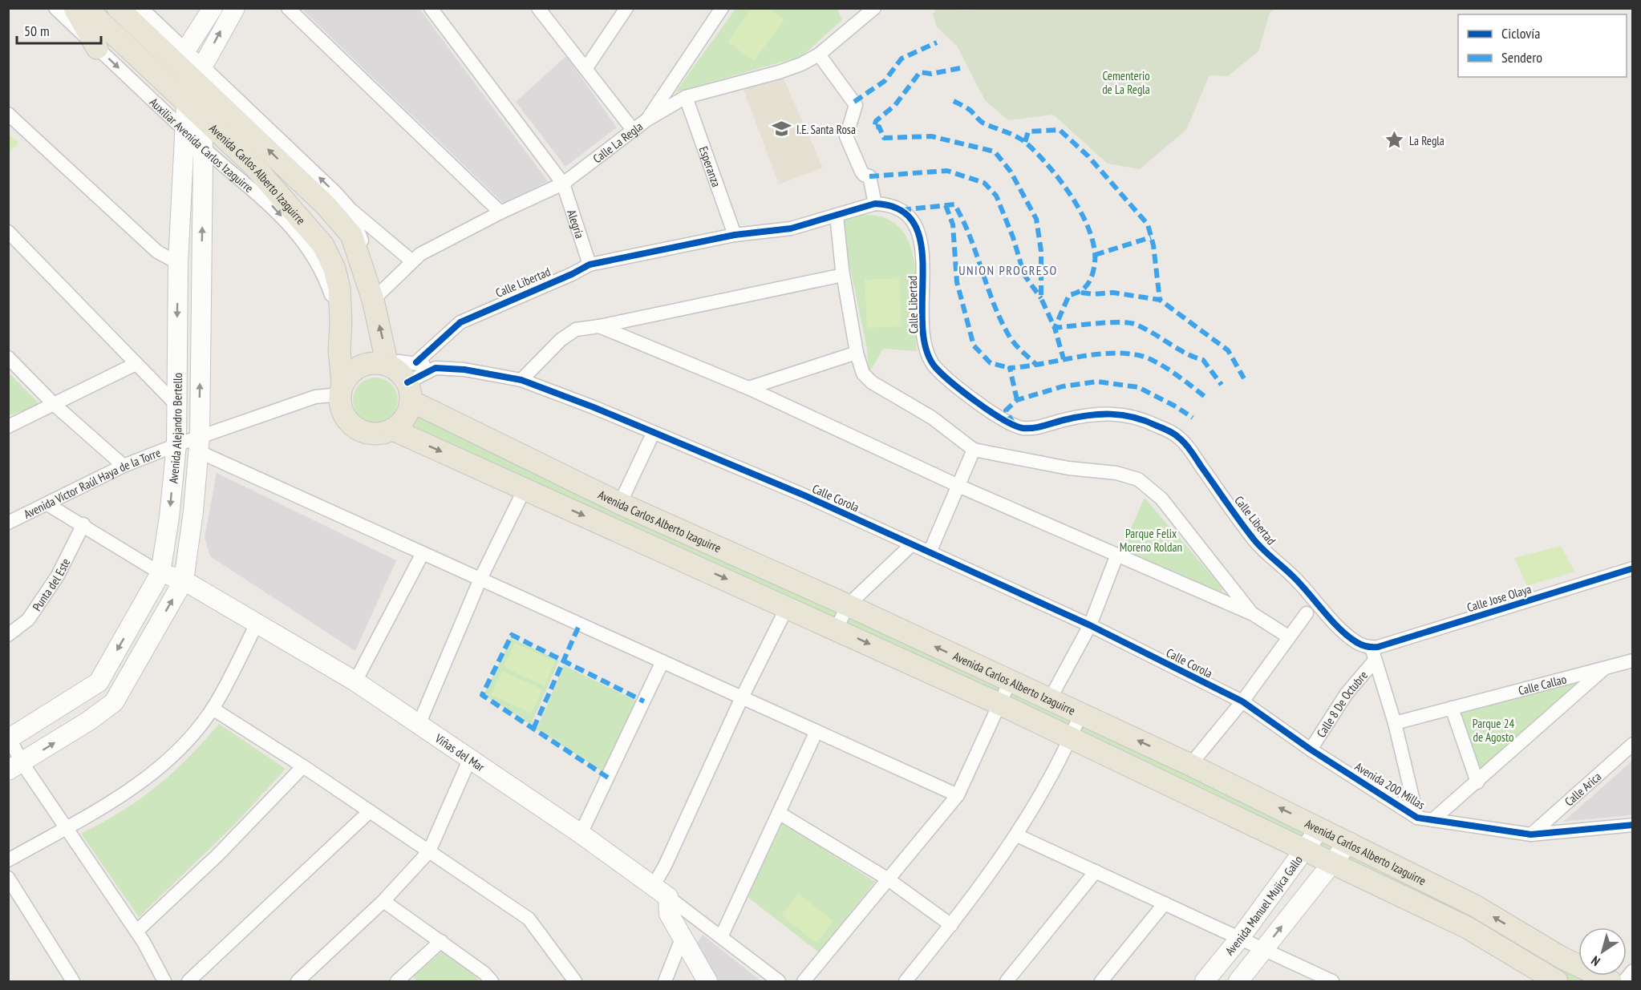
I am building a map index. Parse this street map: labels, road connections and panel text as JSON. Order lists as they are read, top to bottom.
{
  "streets": {
    "main road": [
      "Avenida Carlos Alberto Izaguirre",
      "Avenida Alejandro Bertello",
      "Viñas del Mar",
      "Avenida Manuel Mujica Gallo"
    ],
    "street": [
      "Calle La Regla",
      "Auxiliar Avenida Carlos Izaguirre",
      "Esperanza",
      "Alegría",
      "Calle Libertad",
      "Avenida Víctor Raúl Haya de la Torre",
      "Calle Corola",
      "Punta del Este",
      "Calle Jose Olaya",
      "Calle Callao",
      "Calle 8 De Octubre",
      "Avenida 200 Millas",
      "Calle Arica"
    ]
  },
  "crossings": [
    ["Calle La Regla", "Esperanza"],
    ["Calle La Regla", "Avenida Carlos Alberto Izaguirre"],
    ["Calle La Regla", "Alegría"],
    ["Auxiliar Avenida Carlos Izaguirre", "Avenida Carlos Alberto Izaguirre"],
    ["Auxiliar Avenida Carlos Izaguirre", "Avenida Alejandro Bertello"],
    ["Esperanza", "Calle Libertad"],
    ["Avenida Carlos Alberto Izaguirre", "Avenida Alejandro Bertello"],
    ["Avenida Carlos Alberto Izaguirre", "Avenida Víctor Raúl Haya de la Torre"],
    ["Avenida Carlos Alberto Izaguirre", "Calle Corola"],
    ["Avenida Carlos Alberto Izaguirre", "Avenida Manuel Mujica Gallo"],
    ["Alegría", "Calle Libertad"],
    ["Calle Libertad", "Calle Corola"],
    ["Calle Libertad", "Calle Jose Olaya"],
    ["Calle Libertad", "Calle 8 De Octubre"],
    ["Avenida Alejandro Bertello", "Avenida Víctor Raúl Haya de la Torre"],
    ["Avenida Alejandro Bertello", "Viñas del Mar"],
    ["Avenida Víctor Raúl Haya de la Torre", "Calle Corola"],
    ["Calle Corola", "Avenida 200 Millas"],
    ["Calle Jose Olaya", "Calle 8 De Octubre"],
    ["Calle 8 De Octubre", "Avenida 200 Millas"],
    ["Avenida 200 Millas", "Calle Arica"]
  ],
  "districts": ["UNION PROGRESO"],
  "parks": ["Cementerio de La Regla", "Parque Felix Moreno Roldan", "Parque 24 de Agosto"],
  "places": {
    "school or university": ["I.E. Santa Rosa"],
    "place": ["La Regla"]
  },
  "legend": ["Ciclovía", "Sendero"],
  "scale_bar": "50 m",
  "north": "bottom left"
}
